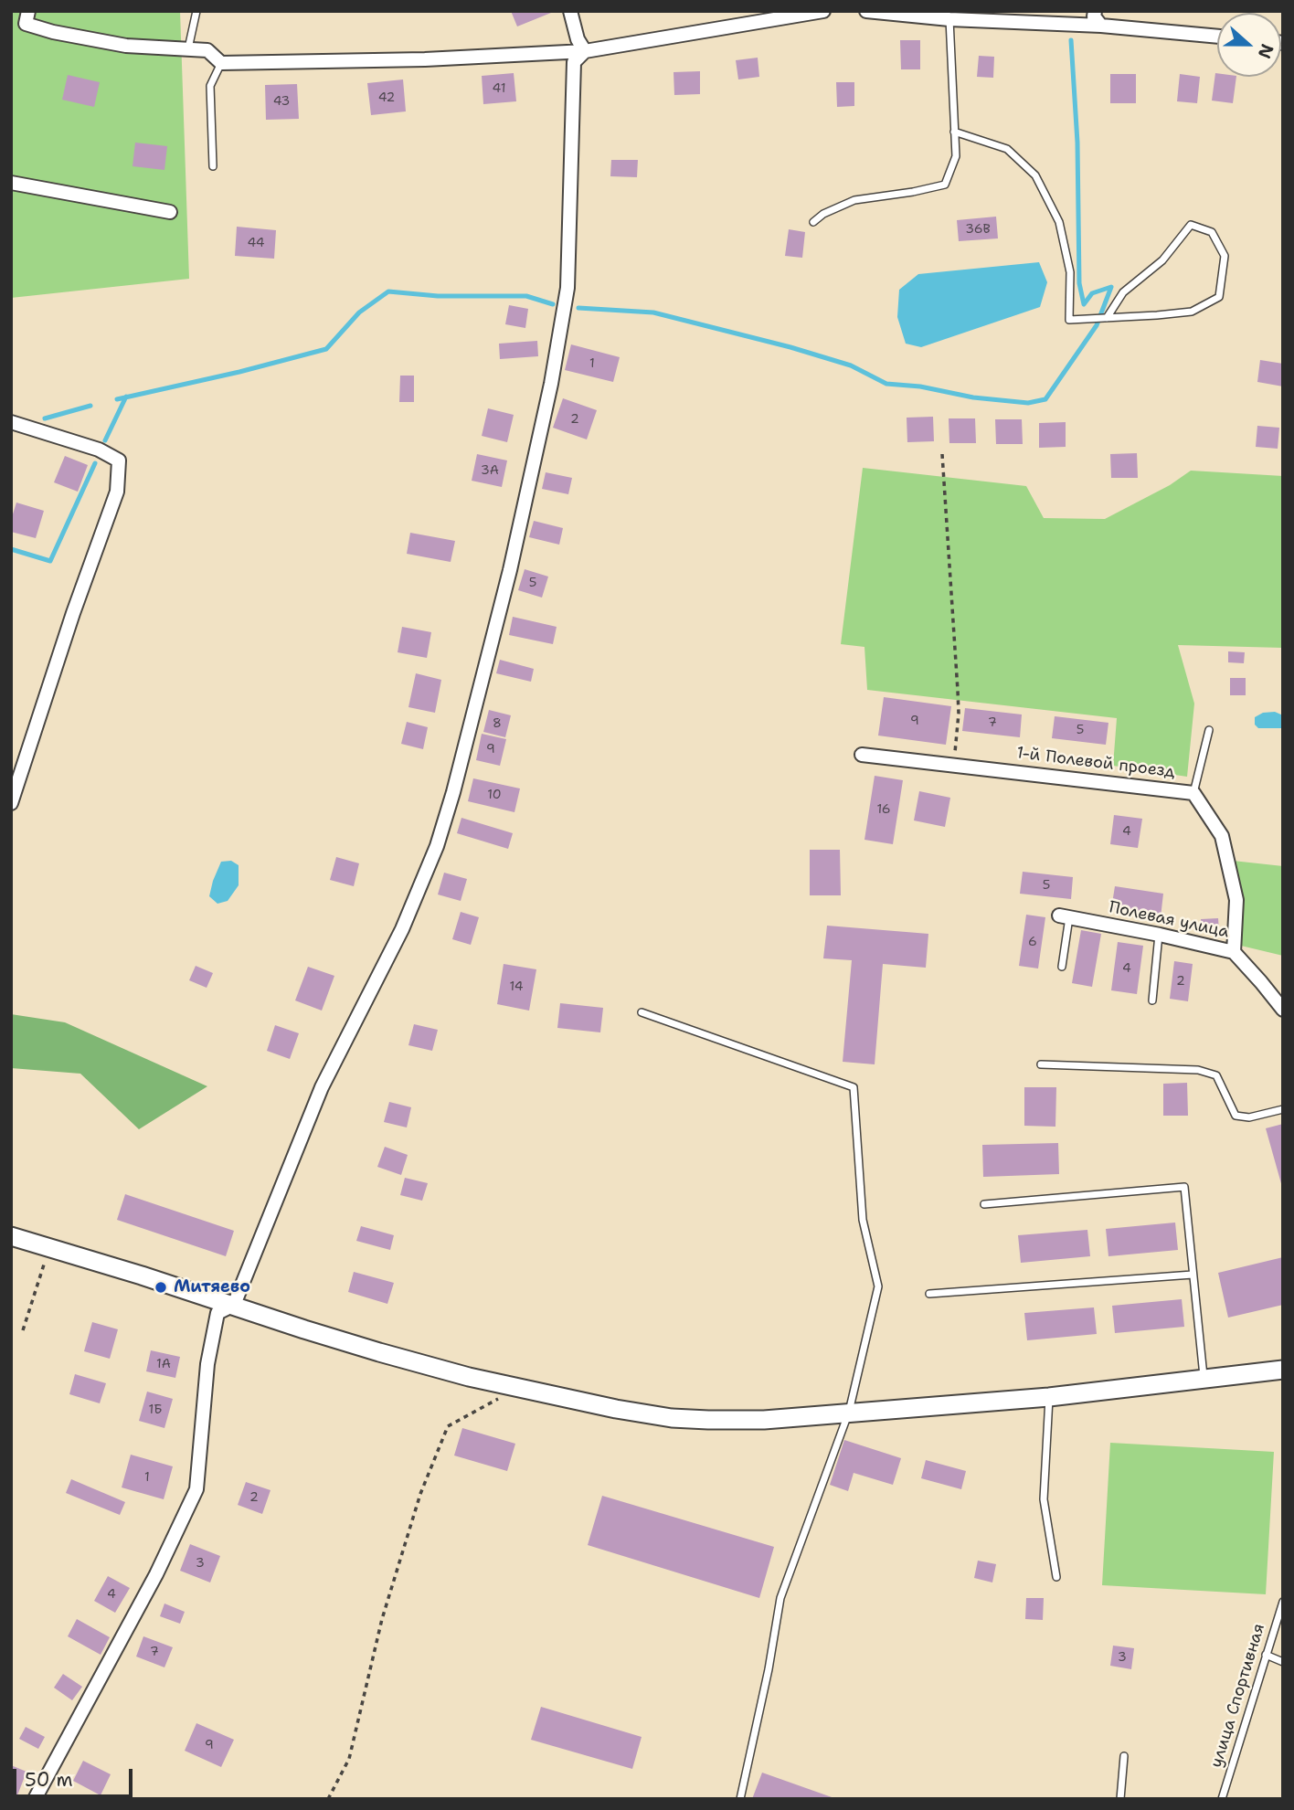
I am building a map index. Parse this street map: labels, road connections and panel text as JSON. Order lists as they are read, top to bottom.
{
  "streets": {
    "street": ["1-й Полевой проезд", "Полевая улица"],
    "lane": ["улица Спортивная"]
  },
  "crossings": [
    ["1-й Полевой проезд", "Полевая улица"]
  ],
  "places": ["Митяево"],
  "house_numbers": [
    "41",
    "42",
    "43",
    "36В",
    "44",
    "1",
    "2",
    "3А",
    "5",
    "9",
    "7",
    "8",
    "5",
    "9",
    "10",
    "16",
    "4",
    "5",
    "6",
    "4",
    "2",
    "14",
    "1А",
    "1Б",
    "1",
    "2",
    "3",
    "4",
    "7",
    "3",
    "9"
  ],
  "scale_bar": "50 m",
  "north": "right"
}
